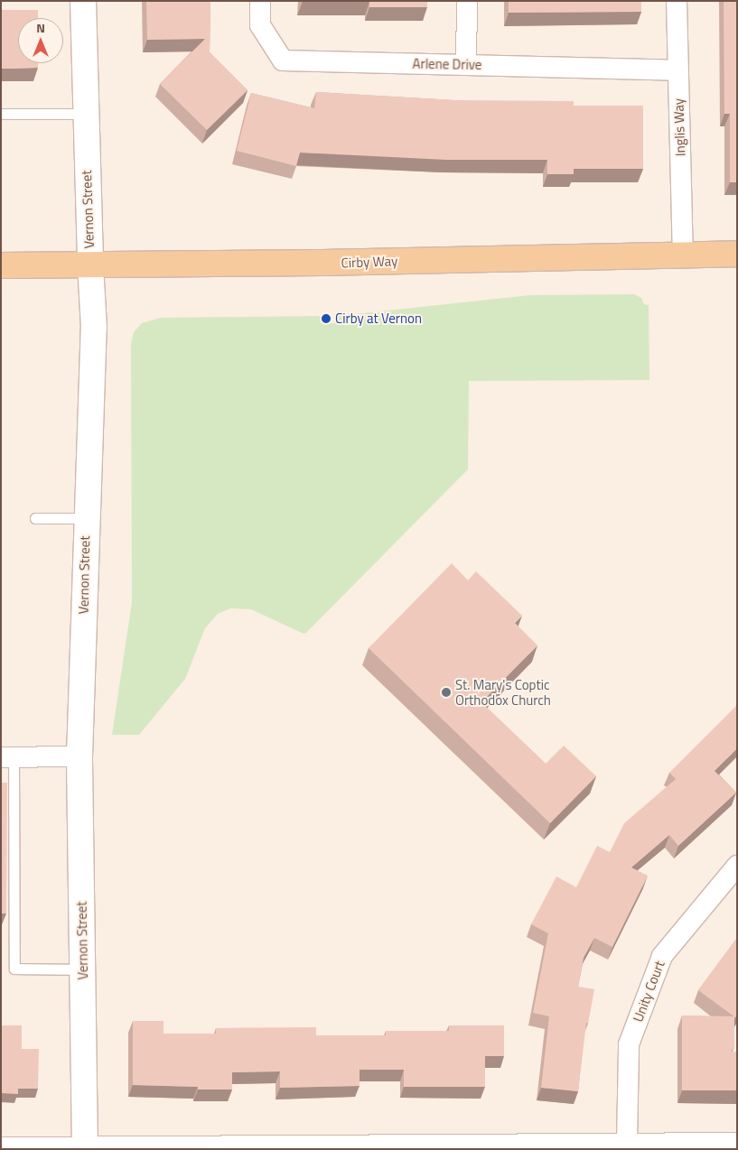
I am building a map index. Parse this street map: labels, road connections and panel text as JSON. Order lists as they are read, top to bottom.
{
  "streets": {
    "main road": ["Cirby Way"],
    "street": [
      "Arlene Drive",
      "Inglis Way",
      "Vernon Street",
      "Unity Court"
    ]
  },
  "crossings": [
    ["Arlene Drive", "Inglis Way"],
    ["Inglis Way", "Cirby Way"],
    ["Vernon Street", "Cirby Way"]
  ],
  "places": ["Cirby at Vernon", "St. Mary's Coptic Orthodox Church"],
  "north": "top"
}
